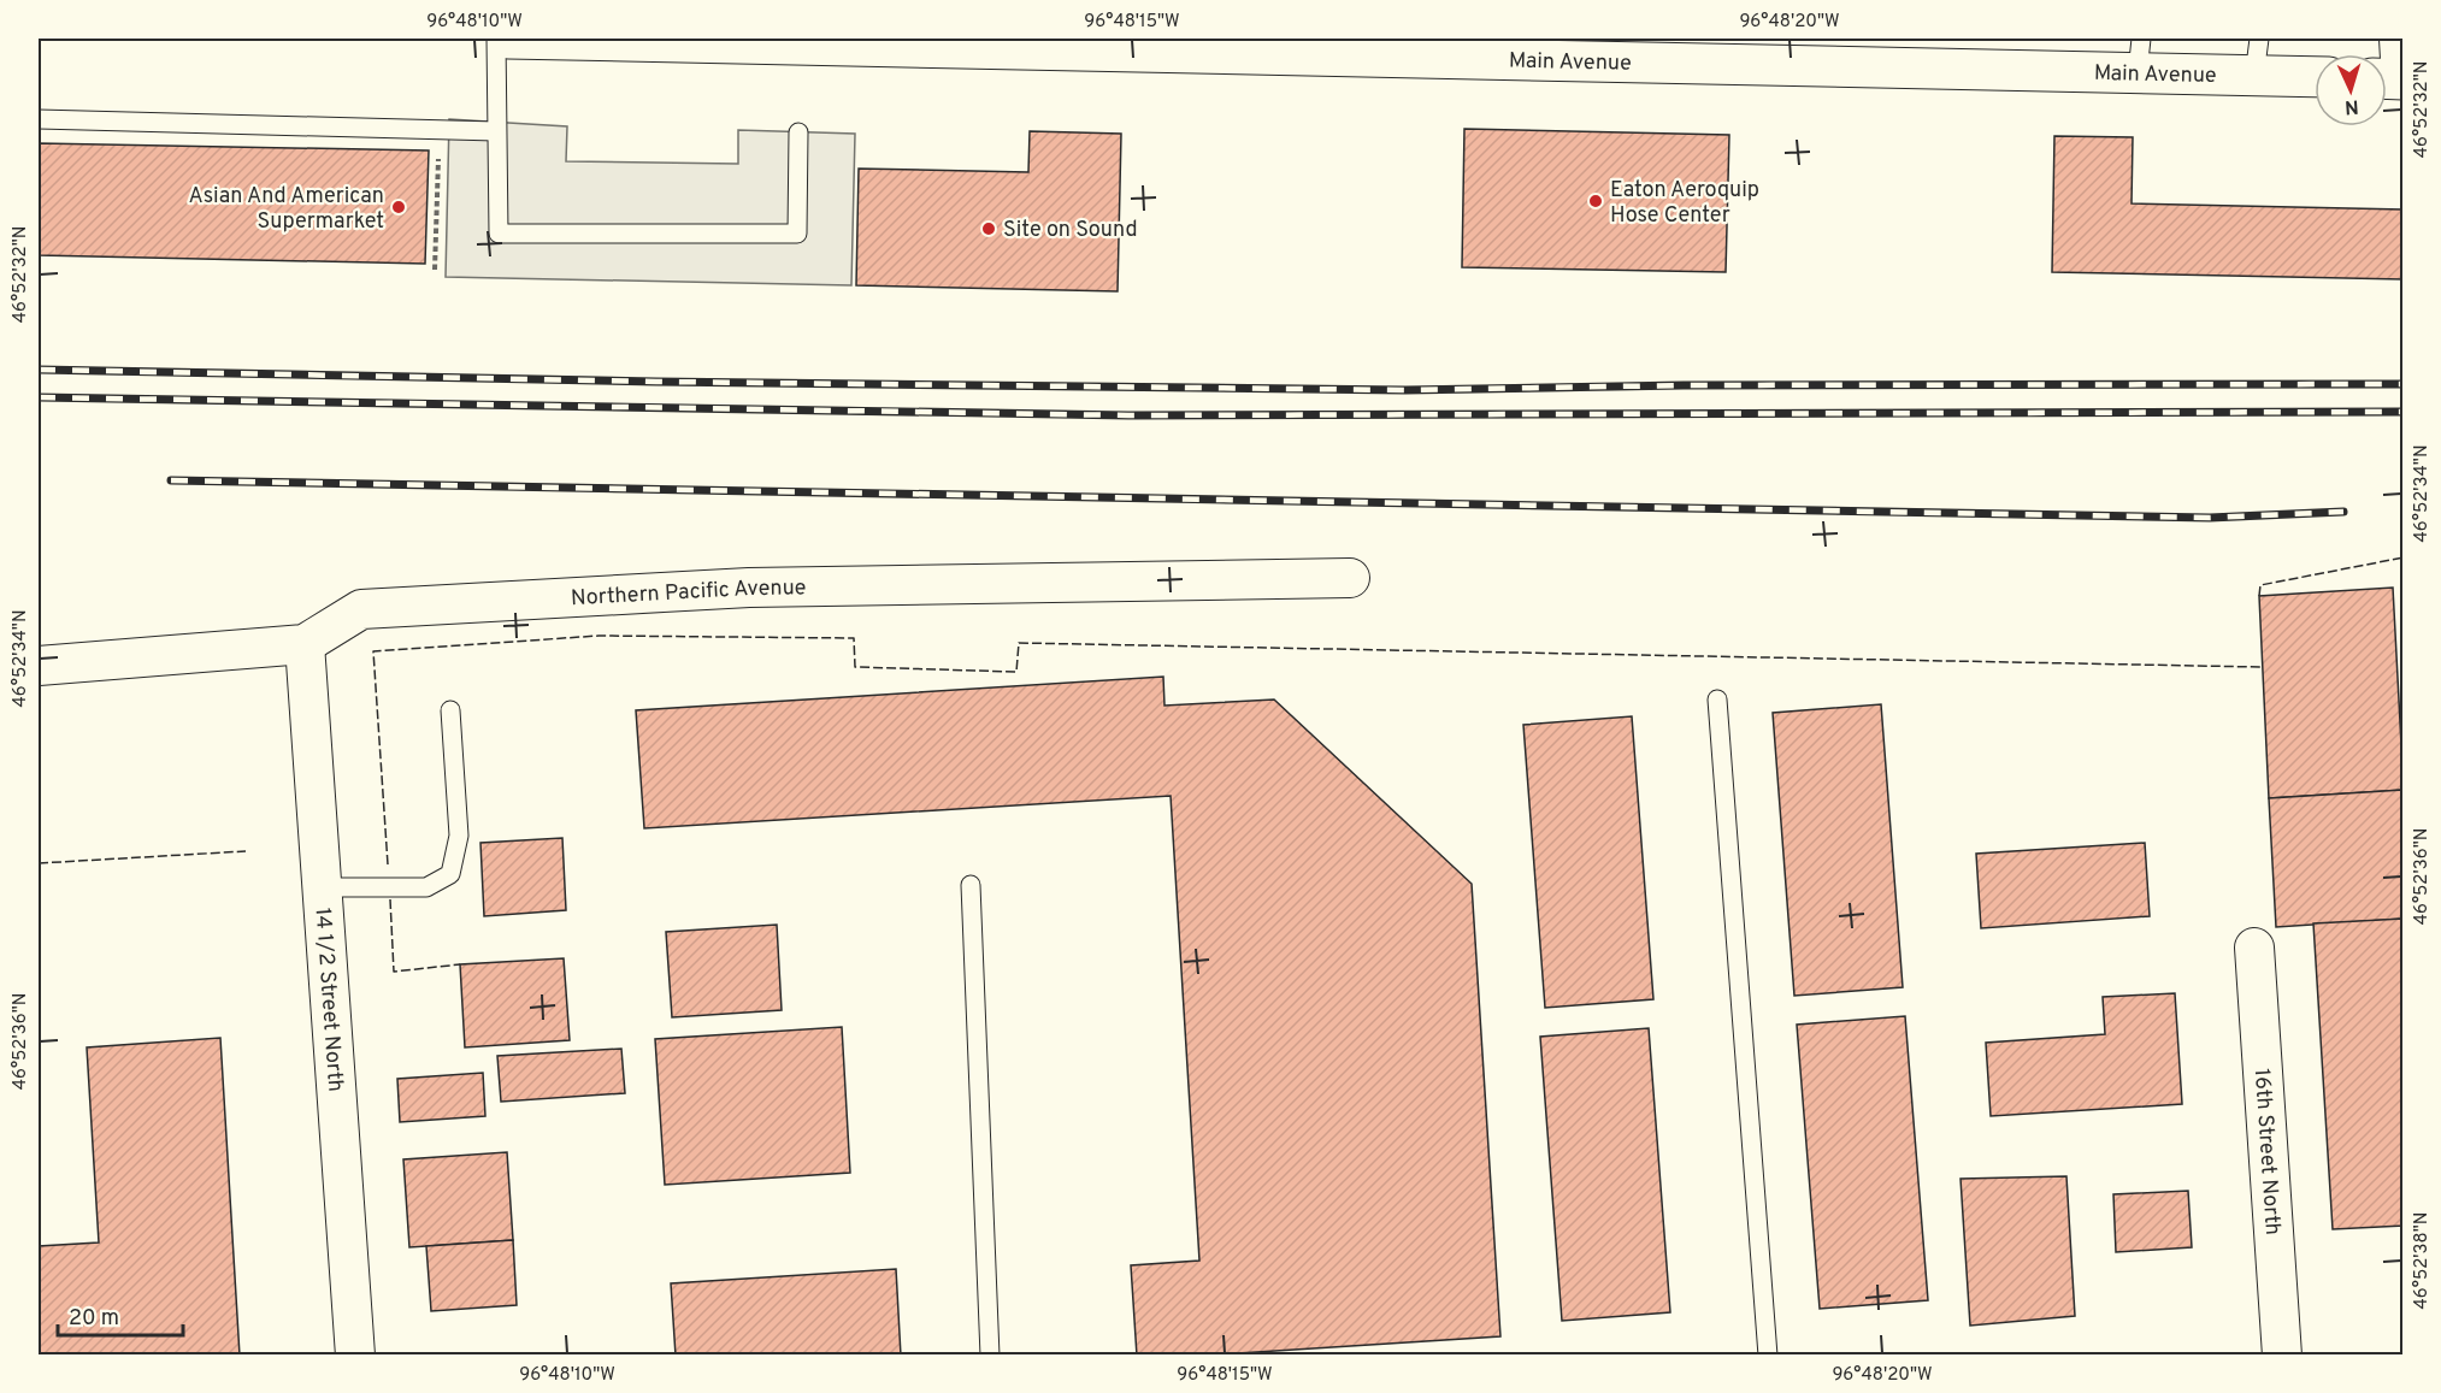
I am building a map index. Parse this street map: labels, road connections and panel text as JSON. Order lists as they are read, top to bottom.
{
  "streets": {
    "main road": ["Main Avenue"],
    "street": ["Northern Pacific Avenue", "14 1/2 Street North", "16th Street North"]
  },
  "crossings": [
    ["Northern Pacific Avenue", "14 1/2 Street North"]
  ],
  "places": ["Eaton Aeroquip Hose Center", "Asian And American Supermarket", "Site on Sound"],
  "scale_bar": "20 m",
  "north": "bottom",
  "coordinates": [
    "96°48'10\"W",
    "96°48'15\"W",
    "96°48'20\"W",
    "46°52'32\"N",
    "46°52'34\"N",
    "46°52'36\"N",
    "46°52'38\"N"
  ]
}
